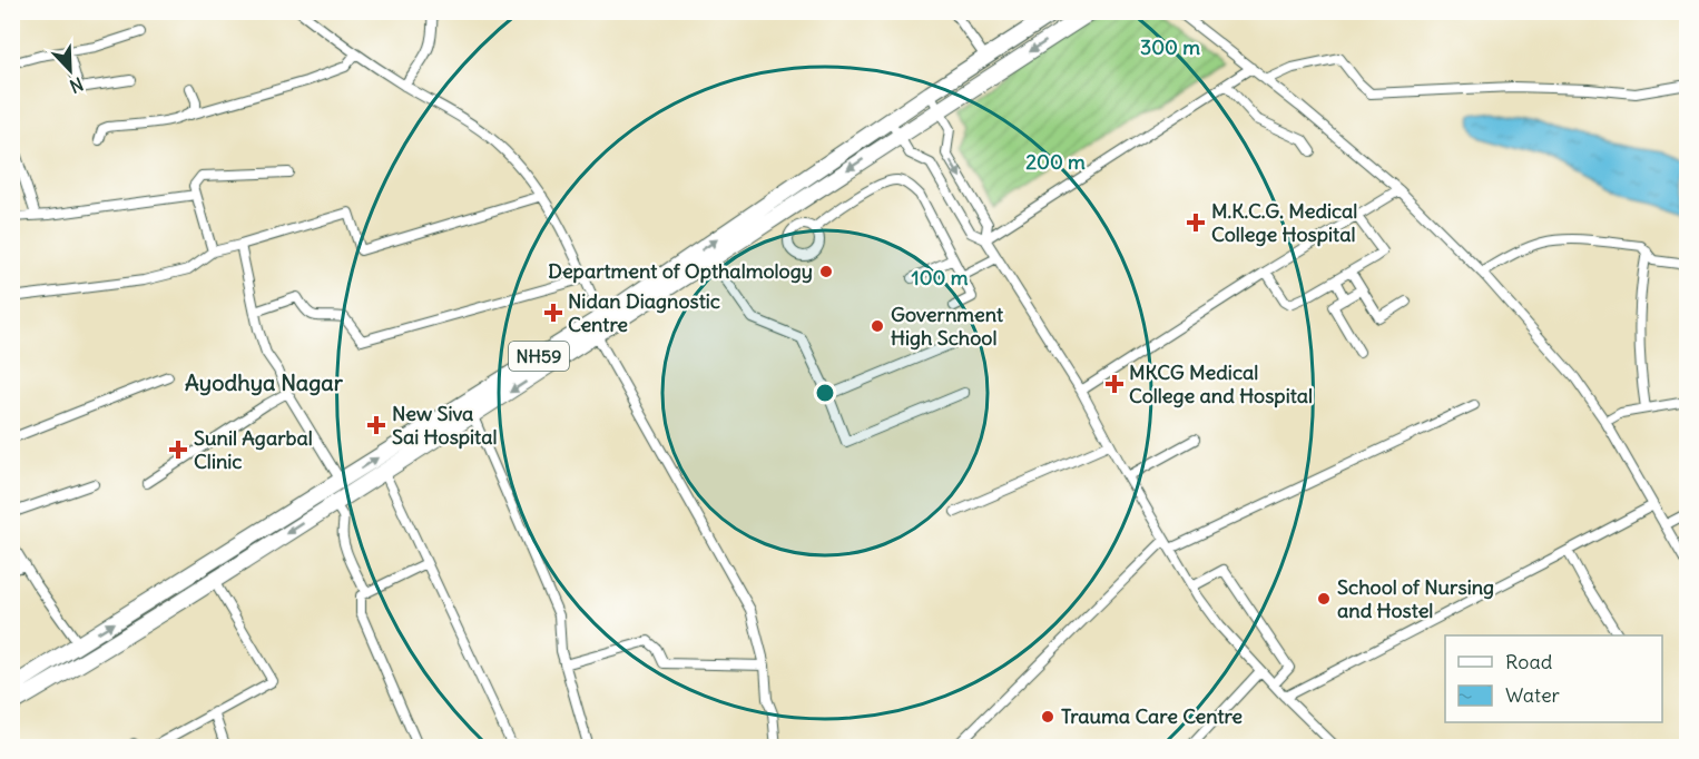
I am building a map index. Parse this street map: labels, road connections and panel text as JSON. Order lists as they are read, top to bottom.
{
  "streets": {
    "highway": ["NH59"]
  },
  "districts": ["Ayodhya Nagar"],
  "places": {
    "health": [
      "M.K.C.G. Medical College Hospital",
      "Nidan Diagnostic Centre",
      "MKCG Medical College and Hospital",
      "New Siva Sai Hospital",
      "Sunil Agarbal Clinic"
    ],
    "other": [
      "Department of Opthalmology",
      "Government High School",
      "School of Nursing and Hostel",
      "Trauma Care Centre"
    ]
  },
  "legend": ["Road", "Water"],
  "north": "bottom right",
  "rings": ["300 m", "200 m", "100 m"]
}
